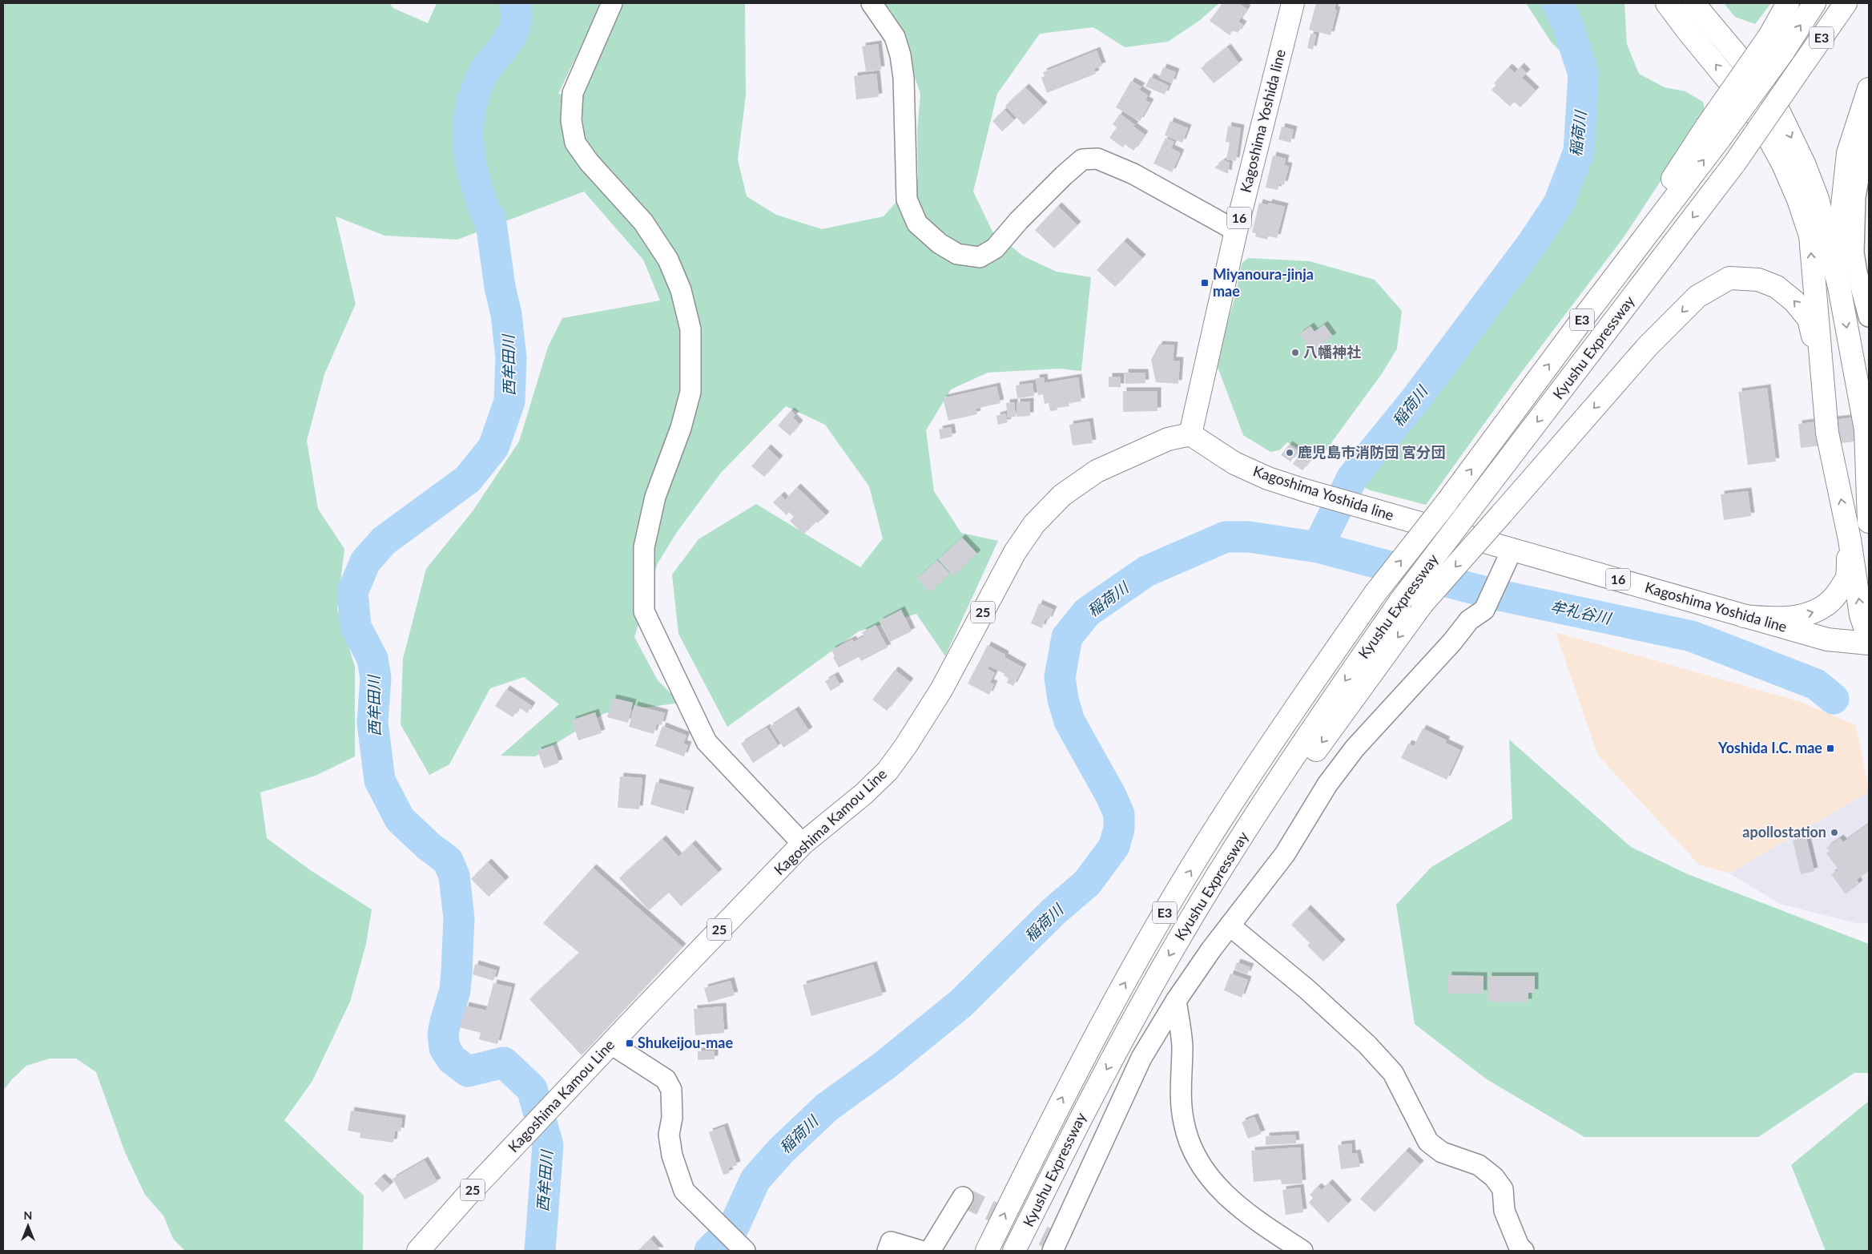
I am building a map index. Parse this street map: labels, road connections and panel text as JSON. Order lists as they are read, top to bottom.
{
  "streets": {
    "main road": [
      "E3",
      "Kagoshima Yoshida line",
      "16",
      "Kyushu Expressway",
      "25",
      "Kagoshima Kamou Line"
    ]
  },
  "crossings": [
    ["Kagoshima Yoshida line", "Kagoshima Kamou Line"]
  ],
  "water": ["稲荷川", "西牟田川", "牟礼谷川"],
  "places": {
    "transit": ["Miyanoura-jinja mae", "Yoshida I.C. mae", "Shukeijou-mae"],
    "other": ["八幡神社", "鹿児島市消防団 宮分団", "apollostation"]
  },
  "north": "top"
}
